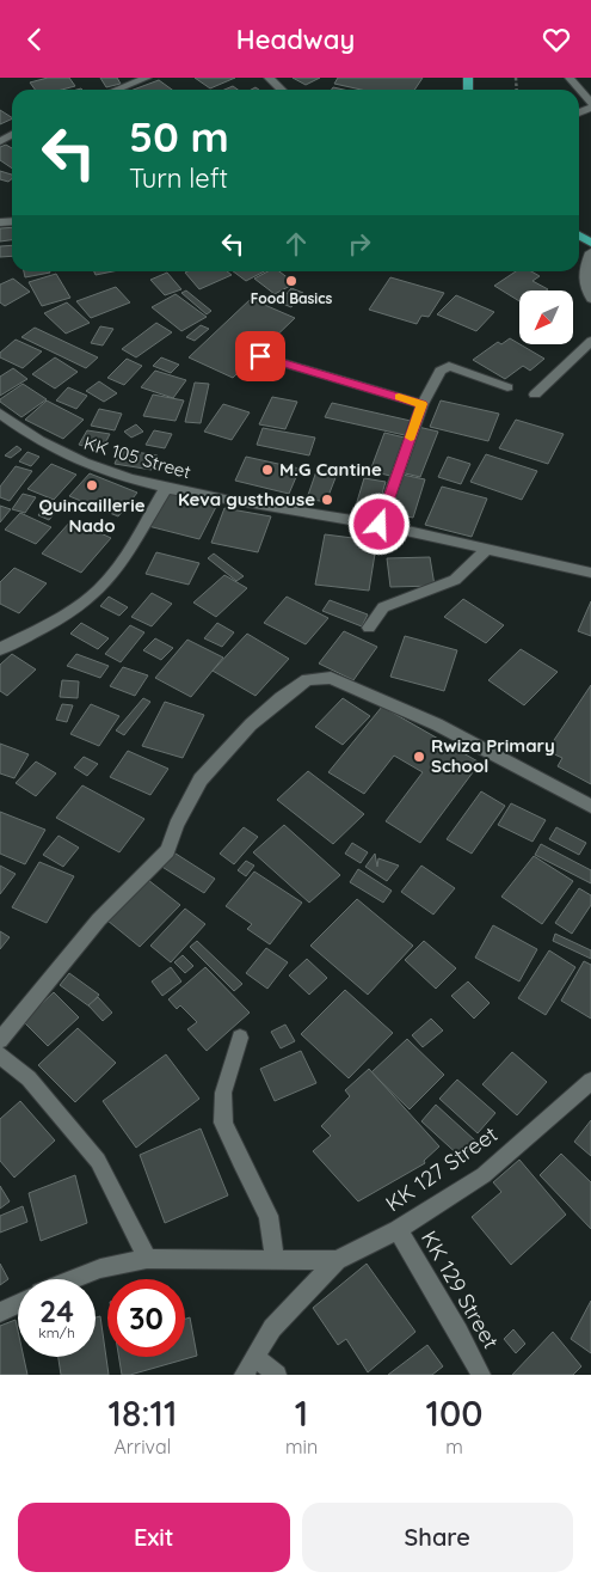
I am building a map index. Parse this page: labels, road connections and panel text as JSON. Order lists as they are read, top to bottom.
{
  "streets": {
    "street": ["KK 105 Street", "KK 127 Street", "KK 129 Street"]
  },
  "crossings": [
    ["KK 127 Street", "KK 129 Street"]
  ],
  "places": [
    "Food Basics",
    "M.G Cantine",
    "Quincaillerie Nado",
    "Keva gusthouse",
    "Rwiza Primary School"
  ],
  "north": "bottom left",
  "page": {
    "header": "Headway",
    "turn": ["50 m", "Turn left"],
    "speed": "24 km/h",
    "limit": "30",
    "eta": [
      "18:11",
      "Arrival",
      "1",
      "min",
      "100",
      "m"
    ],
    "buttons": ["Exit", "Share"]
  }
}
